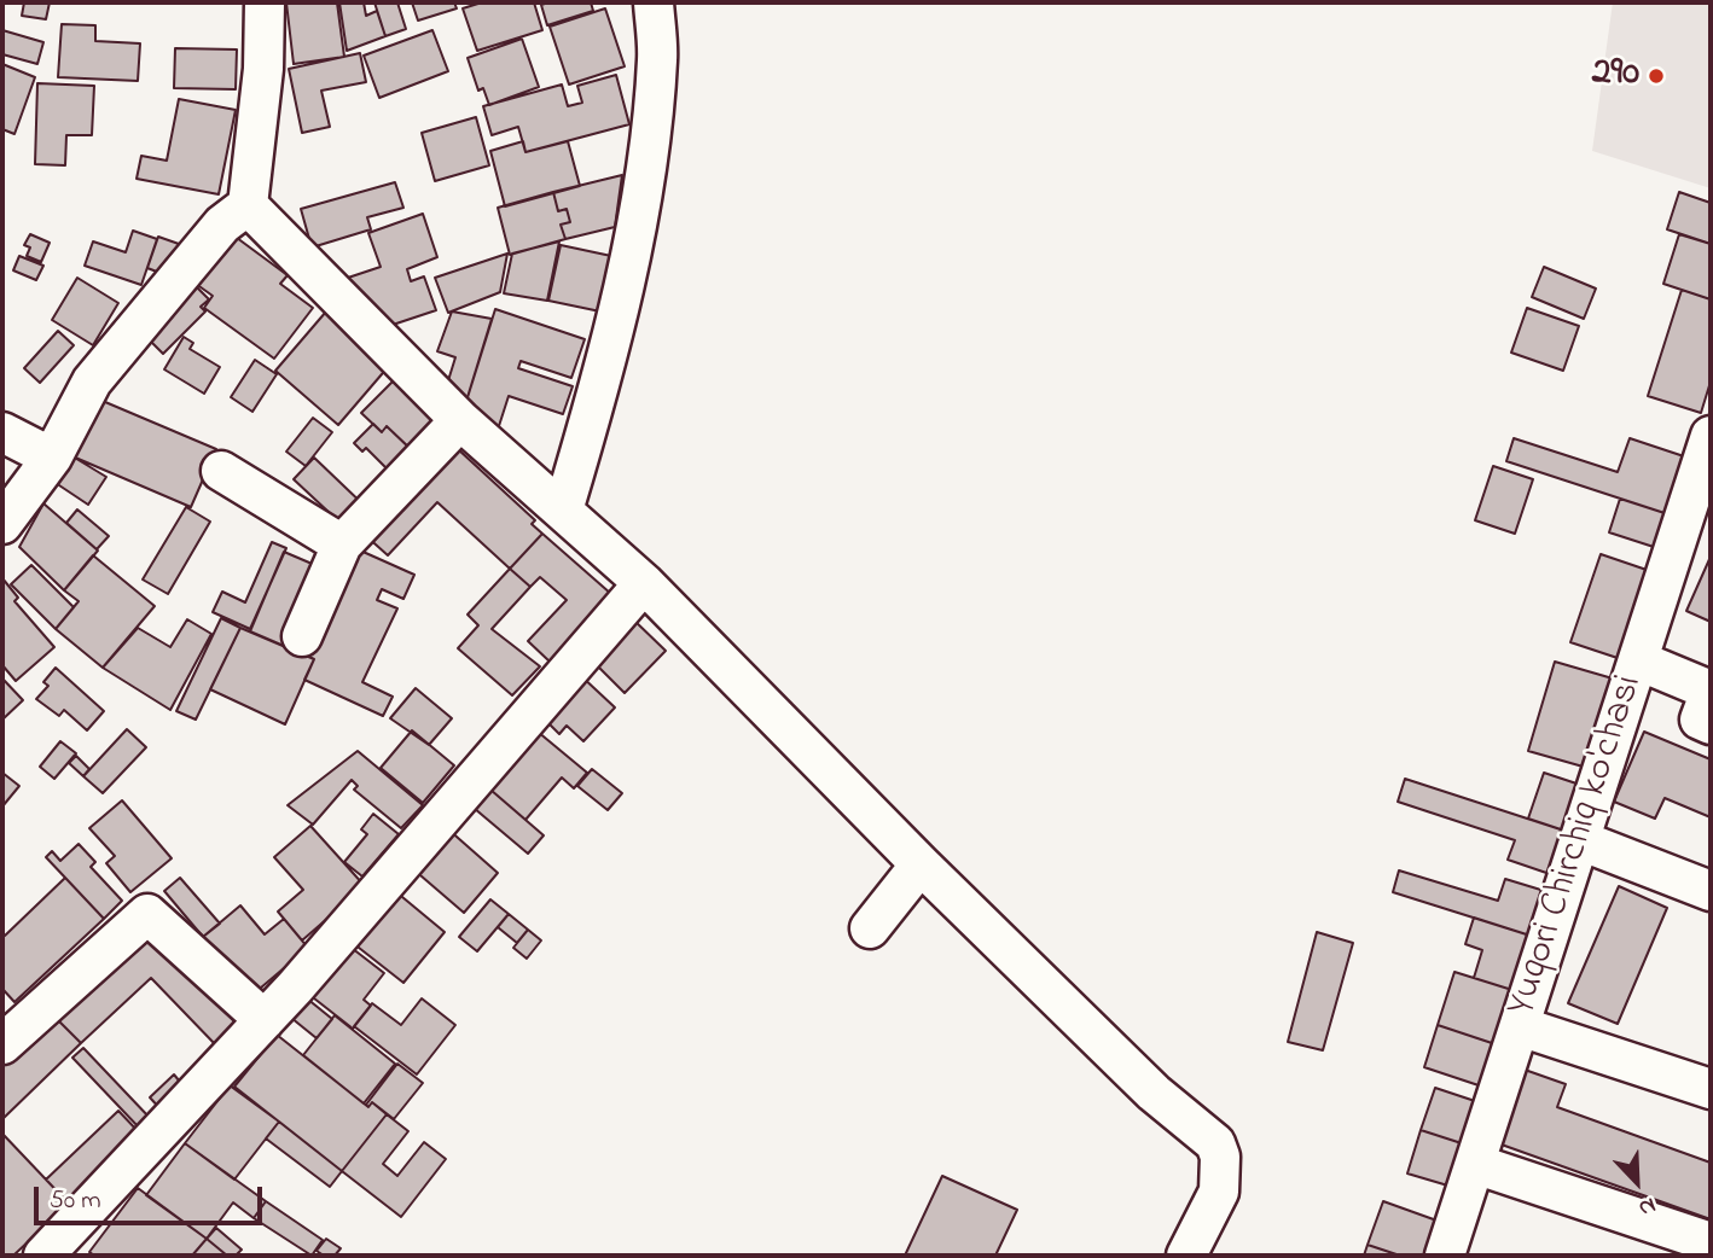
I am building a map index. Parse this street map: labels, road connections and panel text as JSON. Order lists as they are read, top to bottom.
{
  "streets": {
    "street": ["Yuqori Chirchiq ko'chasi"]
  },
  "places": ["290"],
  "scale_bar": "50 m",
  "north": "bottom right"
}
